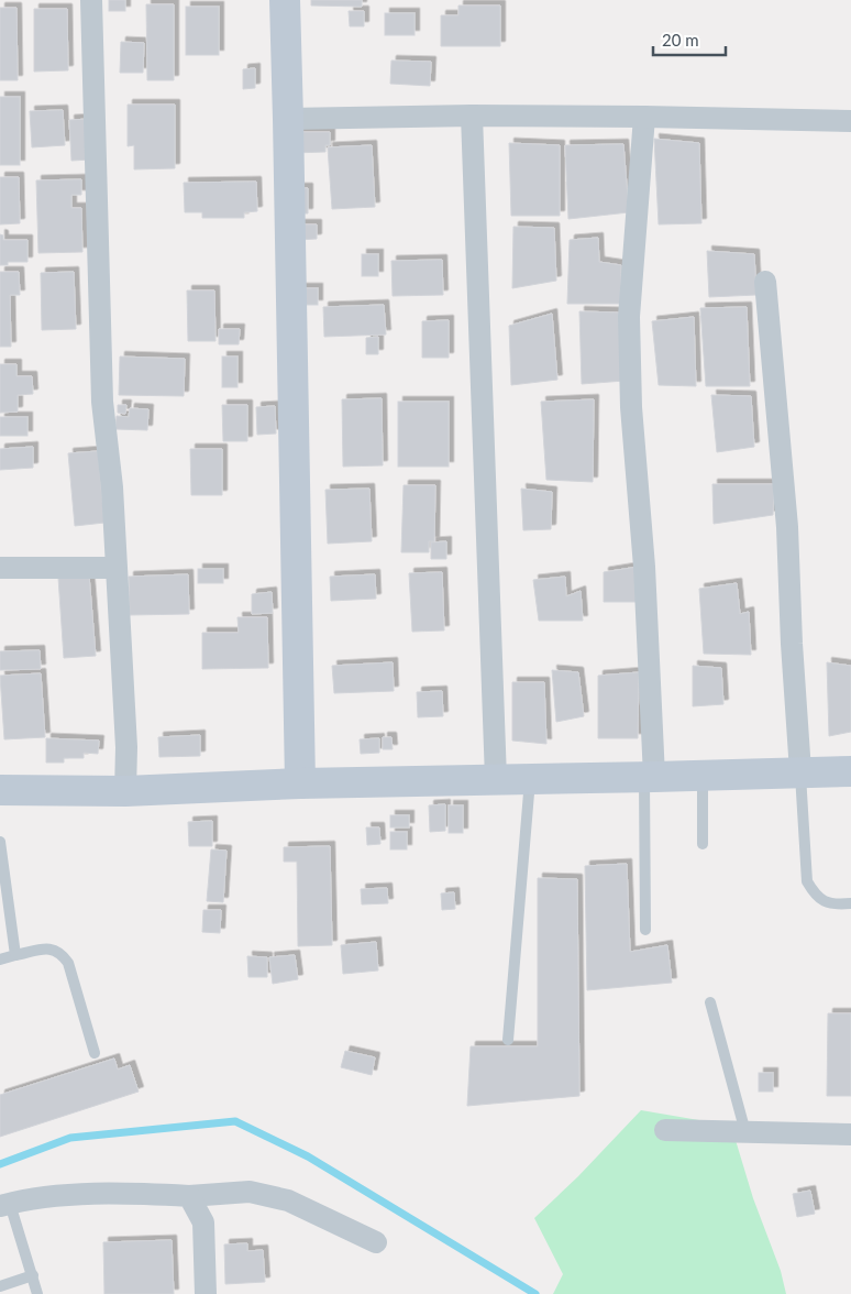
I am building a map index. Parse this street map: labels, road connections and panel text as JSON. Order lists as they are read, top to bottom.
{
  "scale_bar": "20 m"
}
